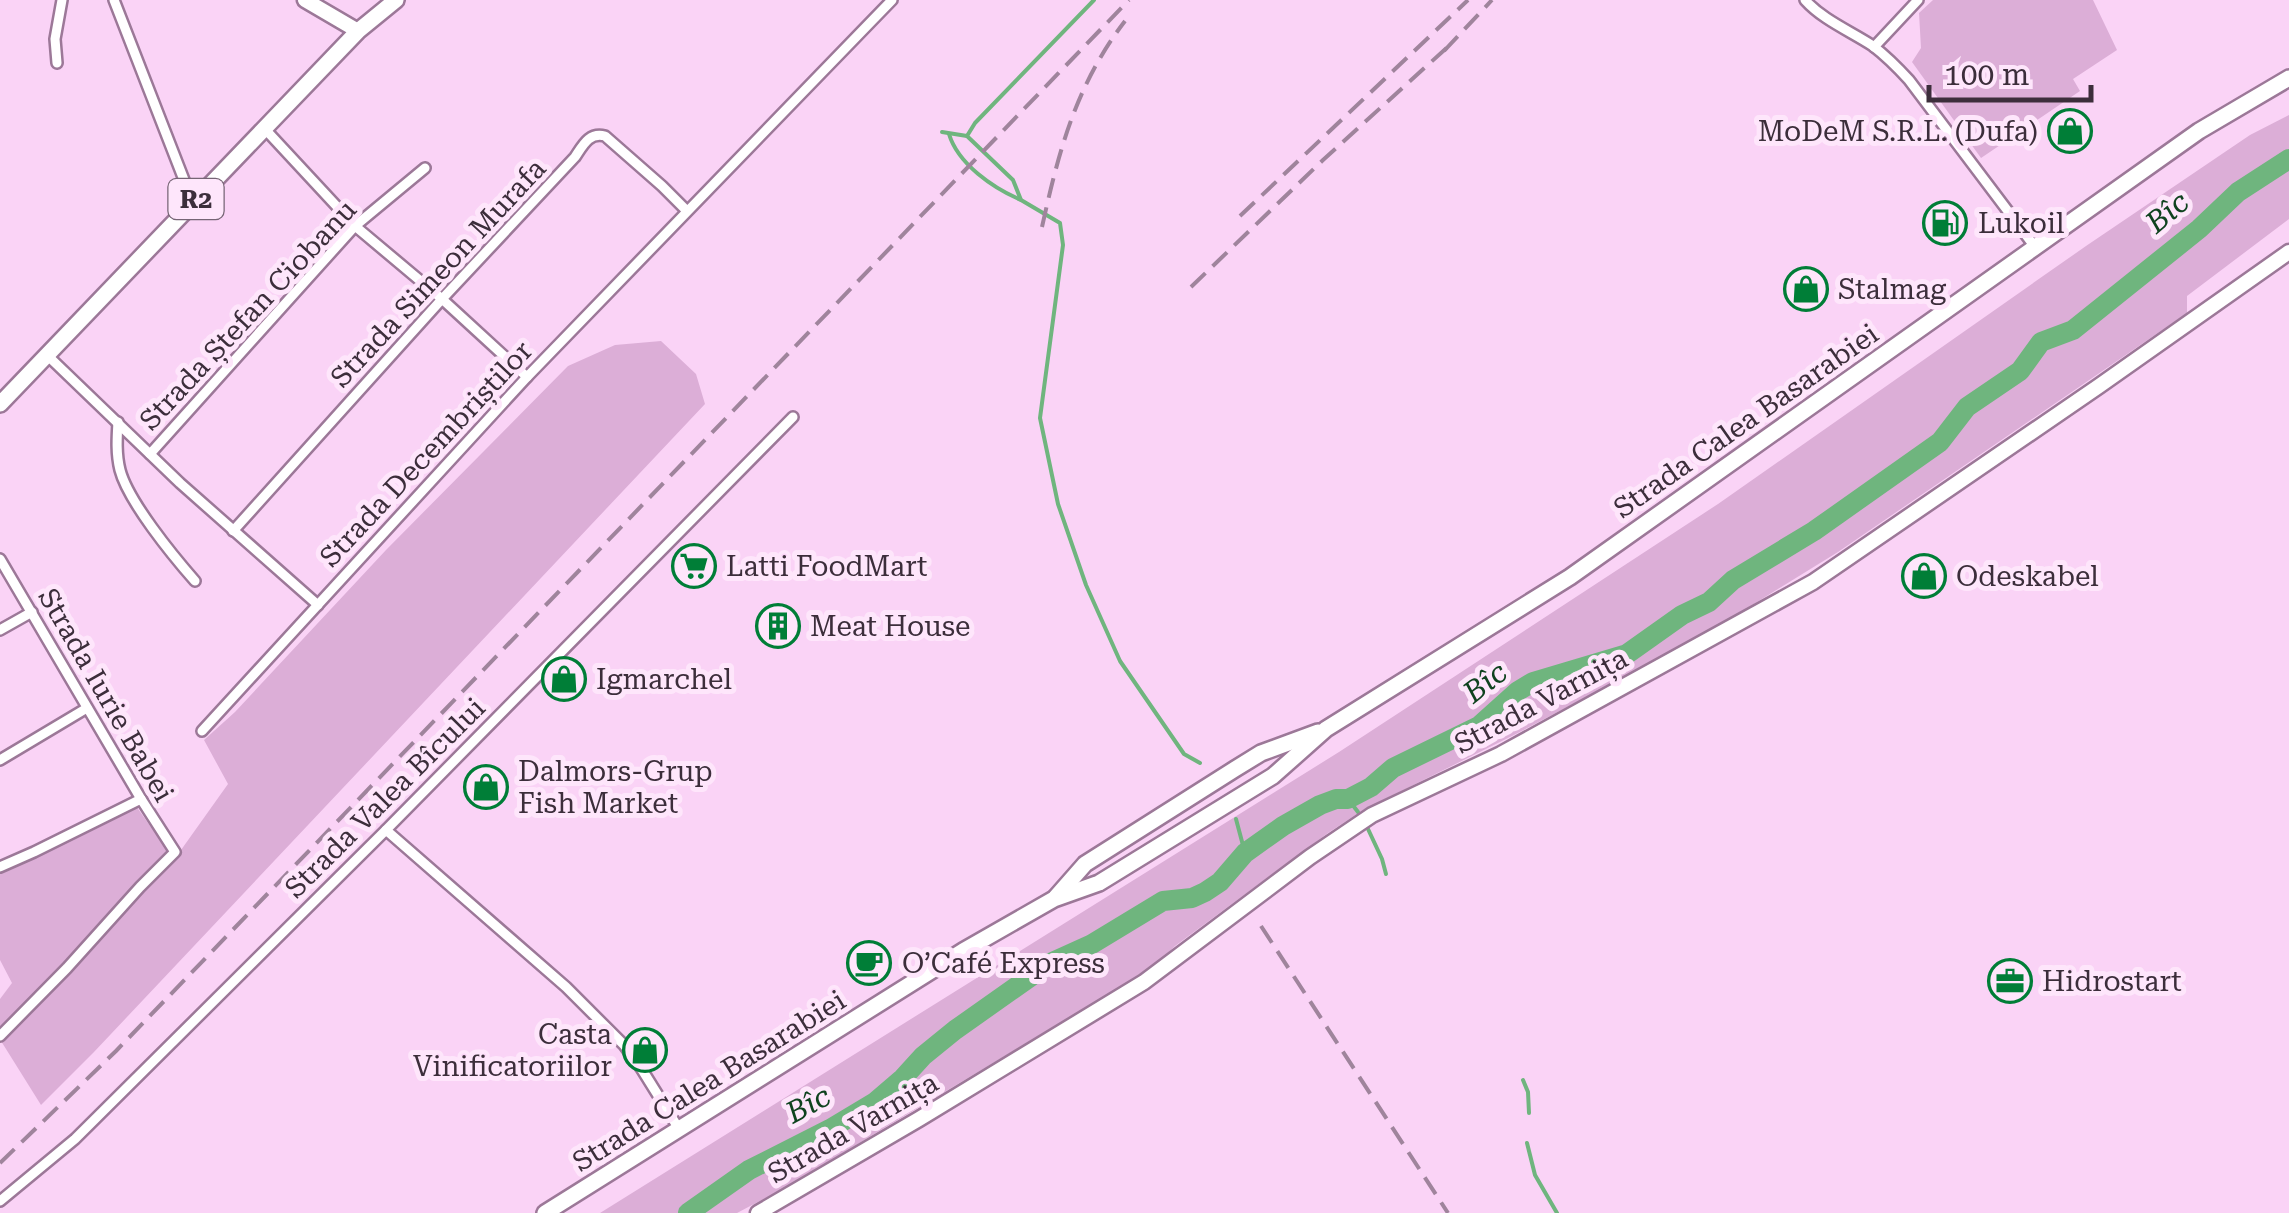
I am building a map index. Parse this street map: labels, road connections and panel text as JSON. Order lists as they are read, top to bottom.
{
  "streets": {
    "main road": ["R2", "Strada Calea Basarabiei"],
    "street": [
      "Strada Simeon Murafa",
      "Strada Ștefan Ciobanu",
      "Strada Decembriștilor",
      "Strada Iurie Babei",
      "Strada Varnița",
      "Strada Valea Bîcului"
    ]
  },
  "crossings": [
    ["Strada Simeon Murafa", "Strada Decembriștilor"]
  ],
  "water": ["Bîc"],
  "places": {
    "shop": [
      "MoDeM S.R.L. (Dufa)",
      "Stalmag",
      "Odeskabel",
      "Igmarchel",
      "Dalmors-Grup Fish Market",
      "Casta Vinificatoriilor"
    ],
    "fuel station": ["Lukoil"],
    "supermarket": ["Latti FoodMart"],
    "building": ["Meat House"],
    "cafe": ["O’Café Express"],
    "office": ["Hidrostart"]
  },
  "scale_bar": "100 m"
}
